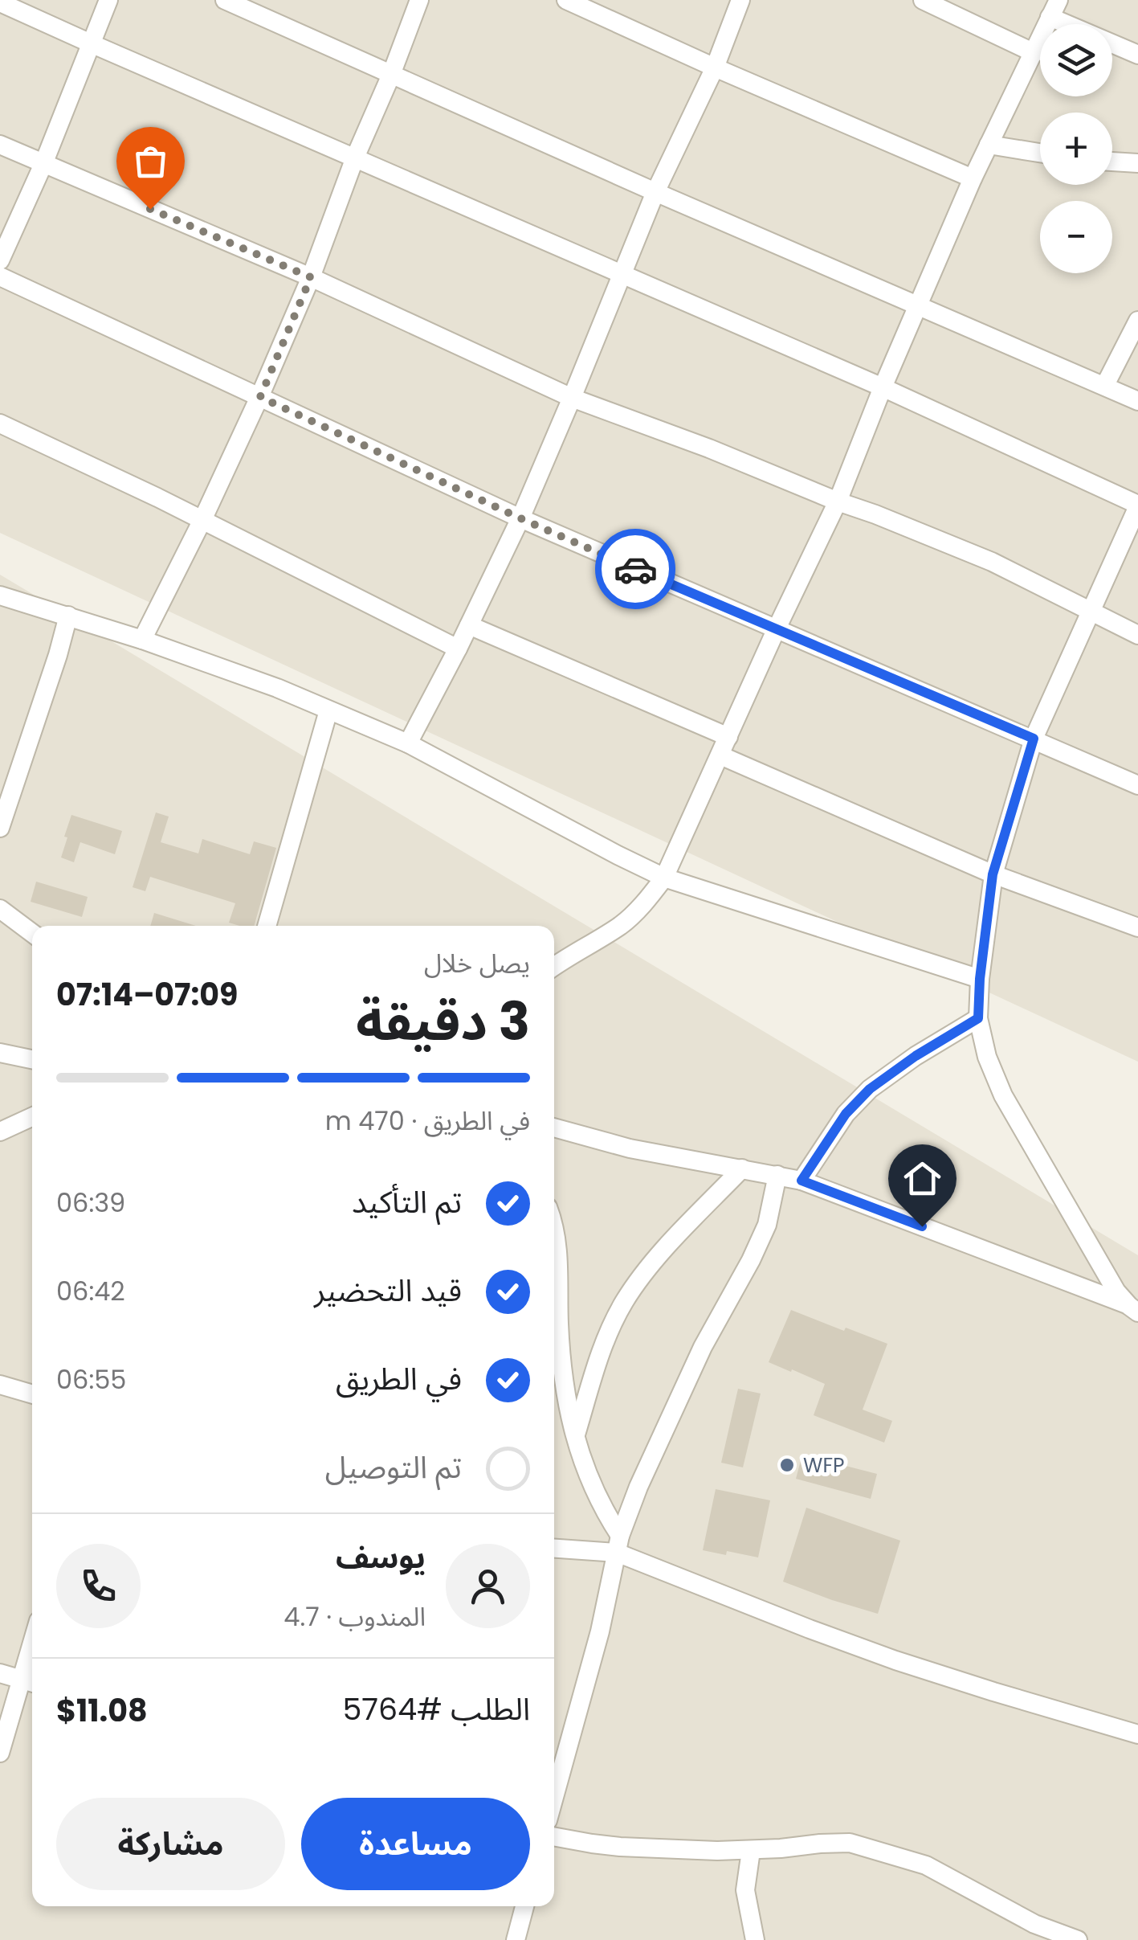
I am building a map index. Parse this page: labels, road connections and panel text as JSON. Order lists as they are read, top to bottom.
{
  "places": ["WFP"],
  "page": {
    "map_buttons": ["+", "−"],
    "heading": ["3 دقيقة", "يصل خلال", "07:09–07:14"],
    "panel": [
      "يوسف",
      "المندوب · 4.7",
      "الطلب #5764",
      "$11.08"
    ],
    "bar": "في الطريق · 470 m",
    "list": [
      ["تم التأكيد", "06:39"],
      ["قيد التحضير", "06:42"],
      ["في الطريق", "06:55"],
      "تم التوصيل"
    ],
    "buttons": ["مساعدة", "مشاركة"]
  }
}
